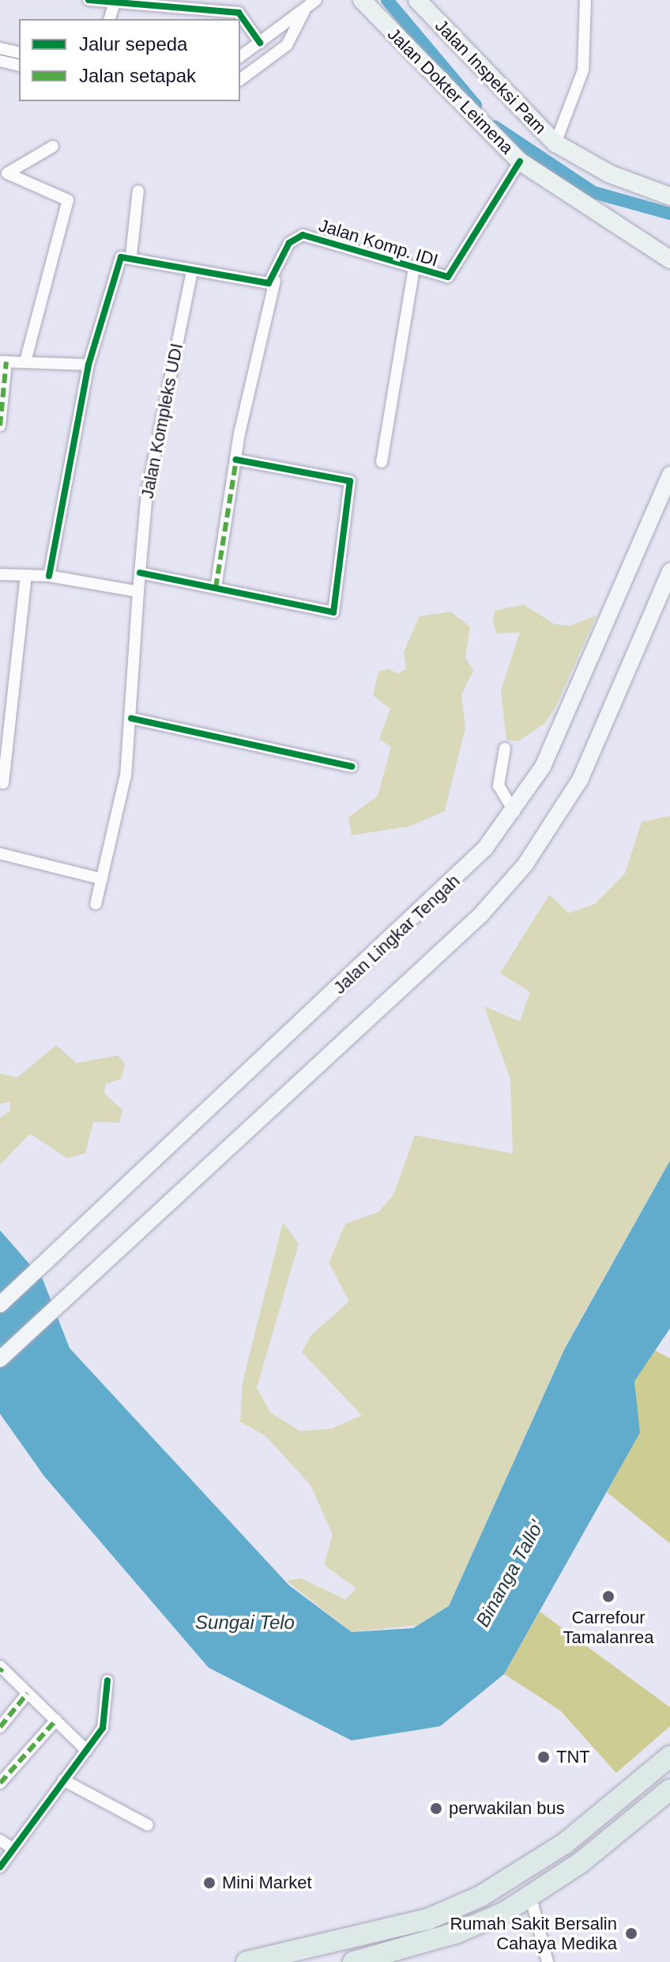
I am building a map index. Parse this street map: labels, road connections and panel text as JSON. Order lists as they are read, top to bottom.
{
  "streets": {
    "main road": ["Jalan Inspeksi Pam", "Jalan Dokter Leimena", "Jalan Lingkar Tengah"],
    "street": ["Jalan Komp. IDI", "Jalan Kompleks UDI"]
  },
  "crossings": [
    ["Jalan Dokter Leimena", "Jalan Komp. IDI"]
  ],
  "water": ["Binanga Tallo'", "Sungai Telo"],
  "places": [
    "Carrefour Tamalanrea",
    "TNT",
    "perwakilan bus",
    "Mini Market",
    "Rumah Sakit Bersalin Cahaya Medika"
  ],
  "legend": ["Jalur sepeda", "Jalan setapak"]
}
